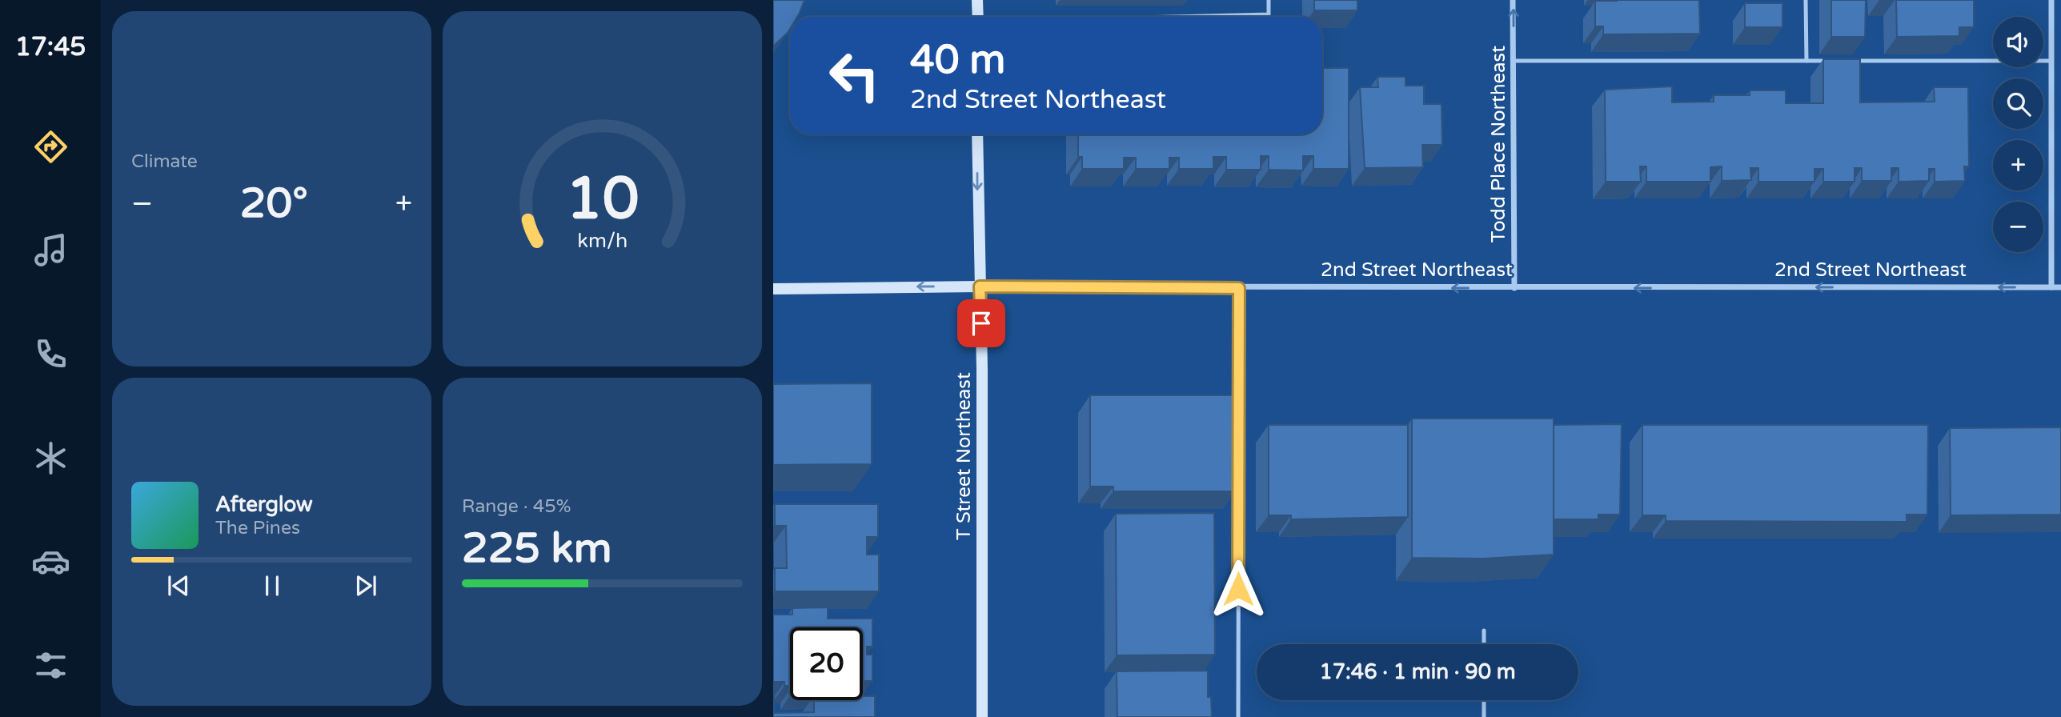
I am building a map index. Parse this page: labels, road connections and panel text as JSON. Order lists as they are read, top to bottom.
{
  "streets": {
    "street": ["Todd Place Northeast", "2nd Street Northeast", "T Street Northeast"]
  },
  "crossings": [
    ["Todd Place Northeast", "2nd Street Northeast"],
    ["2nd Street Northeast", "T Street Northeast"]
  ],
  "one_way": ["2nd Street Northeast"],
  "page": {
    "tabs": "17:45",
    "tile": [
      "Climate",
      ["Range · 45%", "225 km"]
    ],
    "map_buttons": ["+", "−"],
    "turn": ["40 m", "2nd Street Northeast"],
    "heat": ["−", "20°", "+"],
    "song": ["Afterglow", "The Pines"],
    "limit": "20",
    "trip": "17:46 · 1 min · 90 m",
    "gauge": ["10", "km/h"]
  }
}
